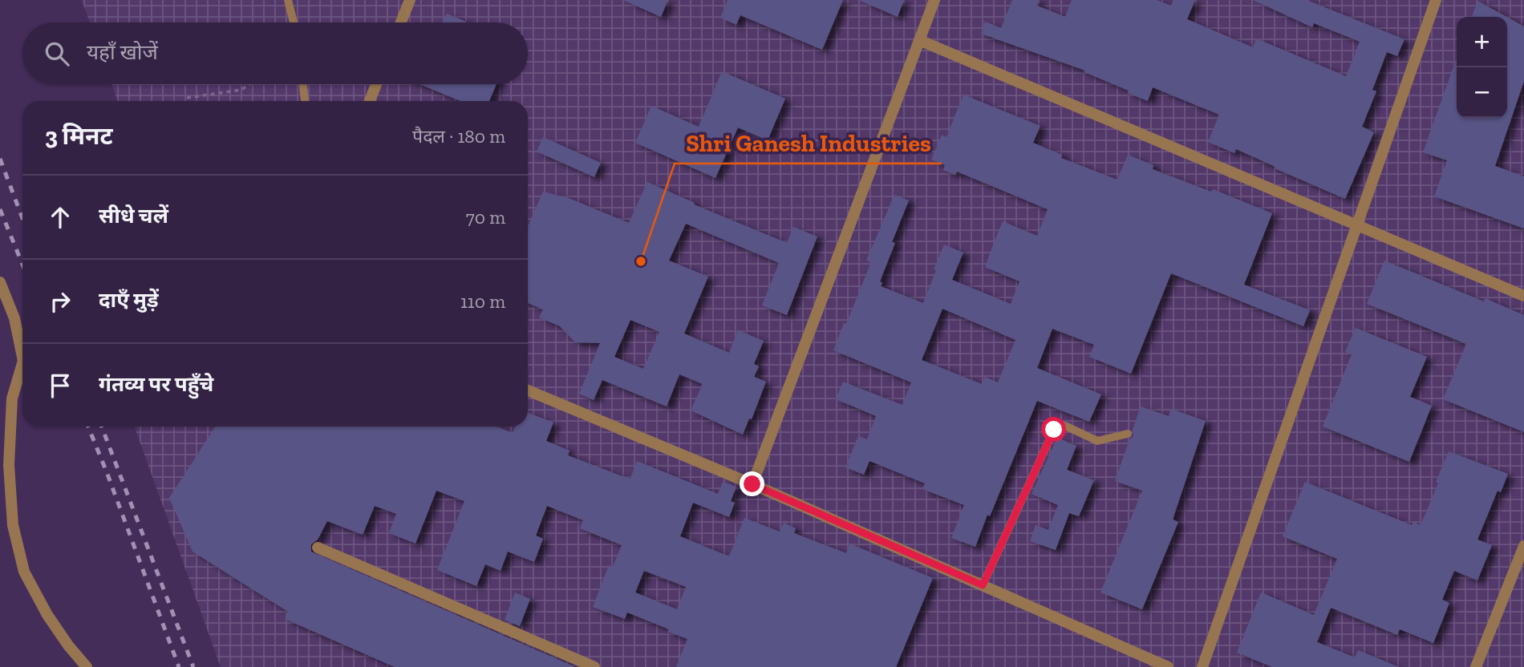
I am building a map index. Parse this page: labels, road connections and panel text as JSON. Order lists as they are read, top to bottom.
{
  "places": ["Shri Ganesh Industries"],
  "page": {
    "map_buttons": ["+", "−"],
    "search": "यहाँ खोजें",
    "heading": ["3 मिनट", "पैदल · 180 m"],
    "list": [
      ["सीधे चलें", "70 m"],
      ["दाएँ मुड़ें", "110 m"],
      "गंतव्य पर पहुँचे"
    ]
  }
}
